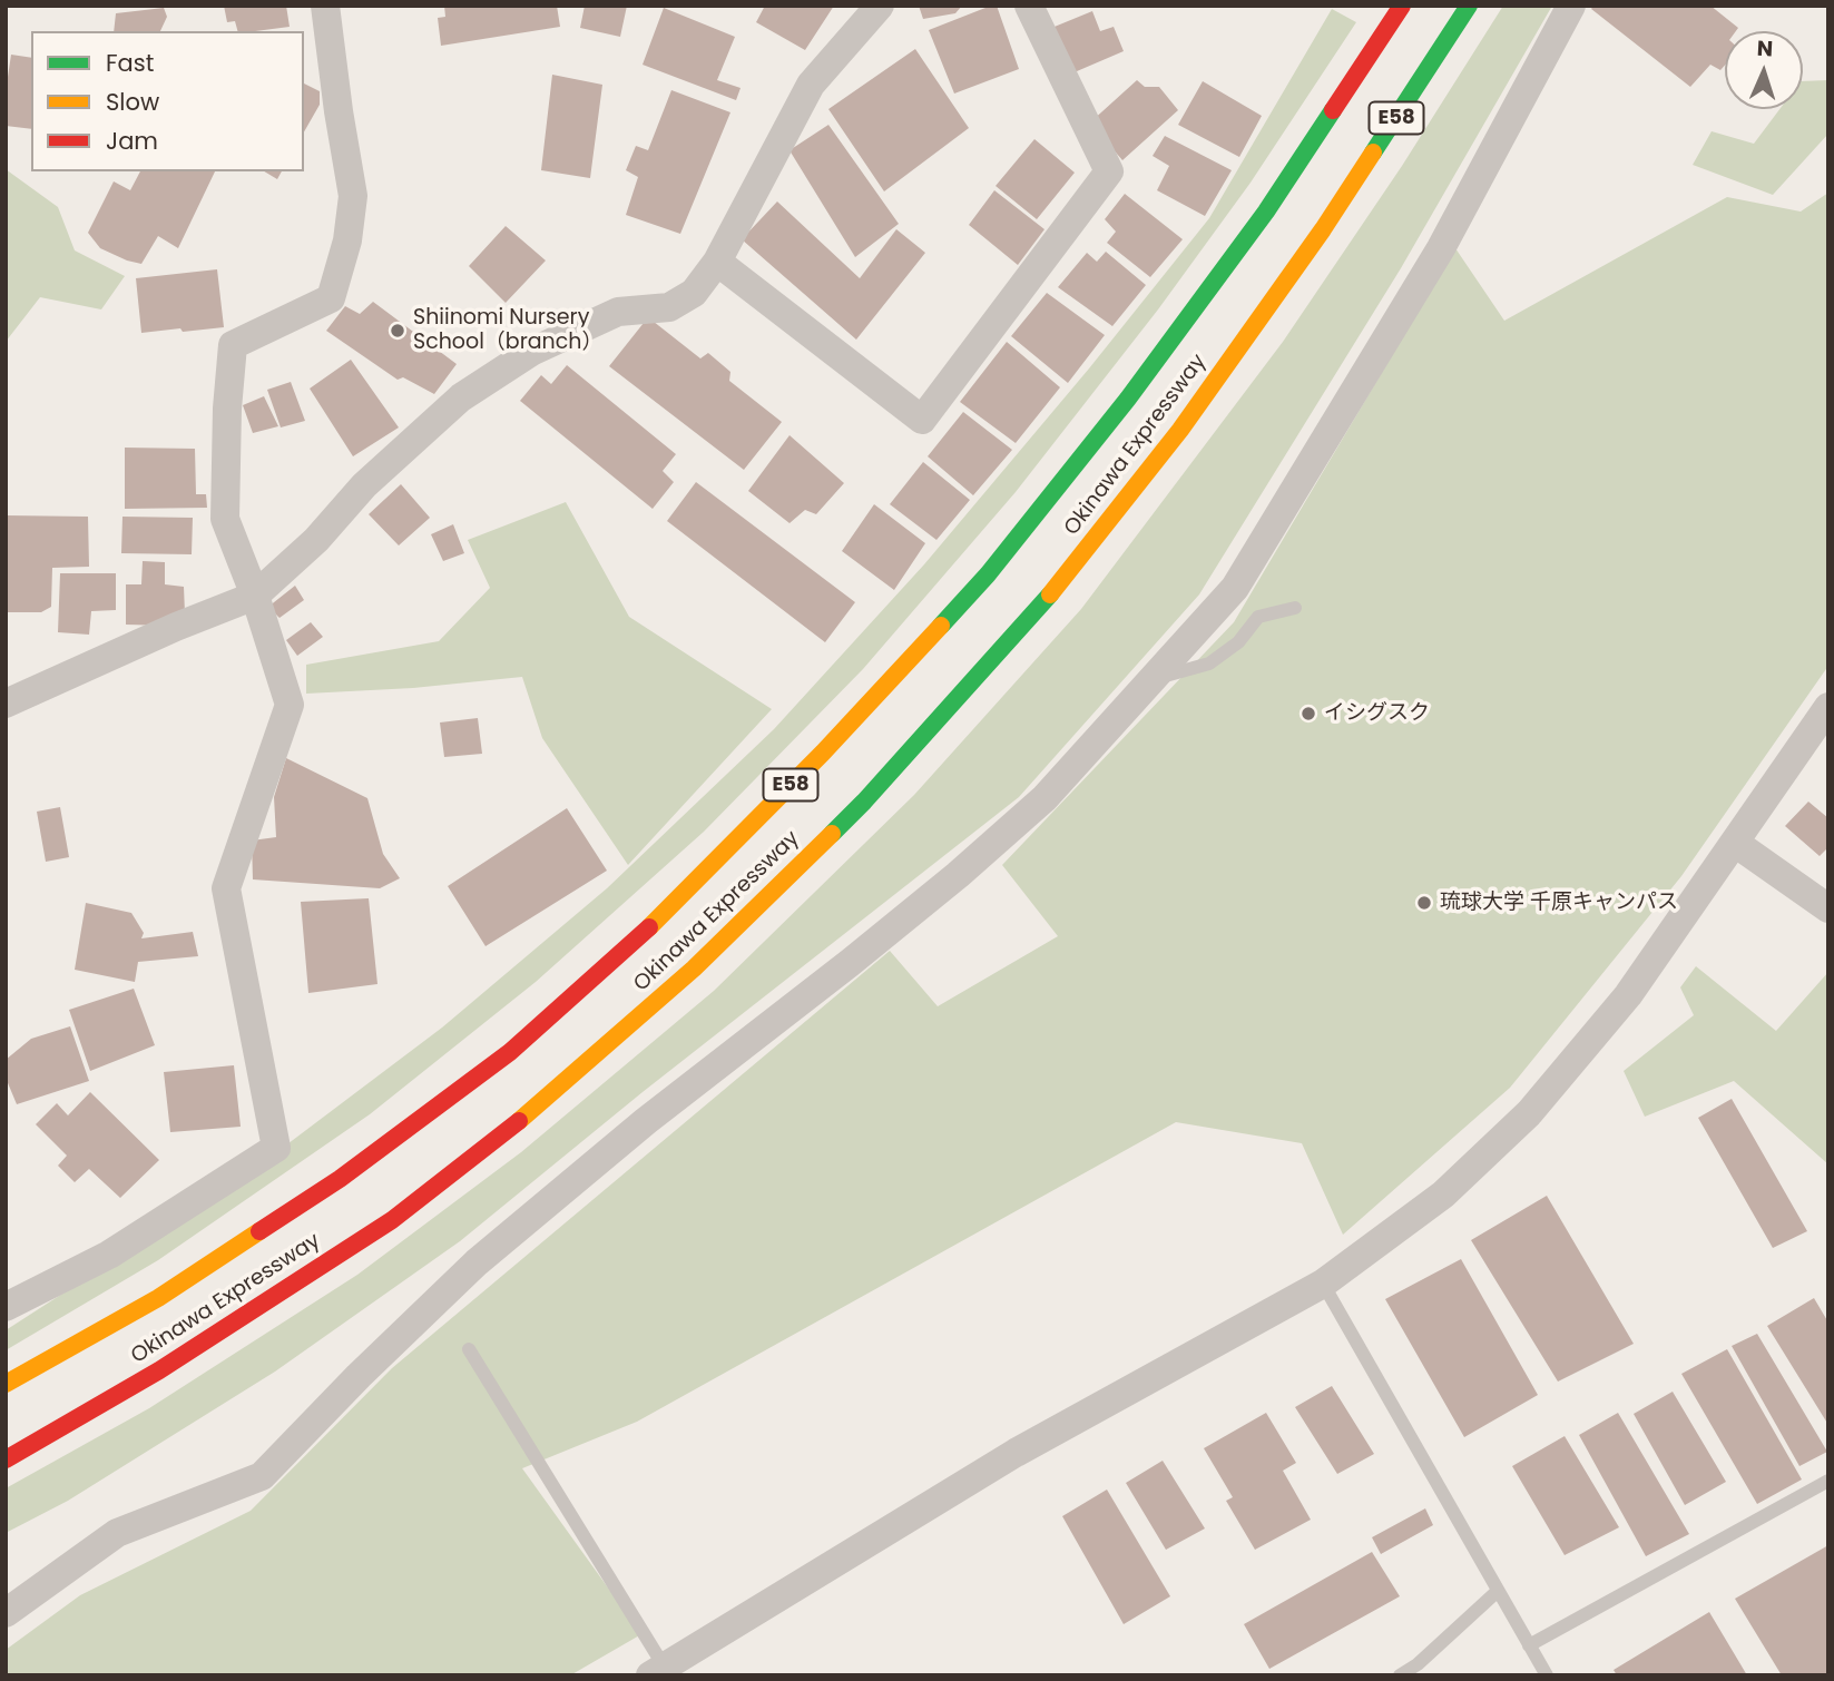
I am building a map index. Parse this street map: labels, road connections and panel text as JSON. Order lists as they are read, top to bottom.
{
  "streets": {
    "highway": ["E58", "Okinawa Expressway"]
  },
  "places": ["Shiinomi Nursery School（branch）", "イシグスク", "琉球大学 千原キャンパス"],
  "legend": ["Fast", "Slow", "Jam"],
  "north": "top"
}
